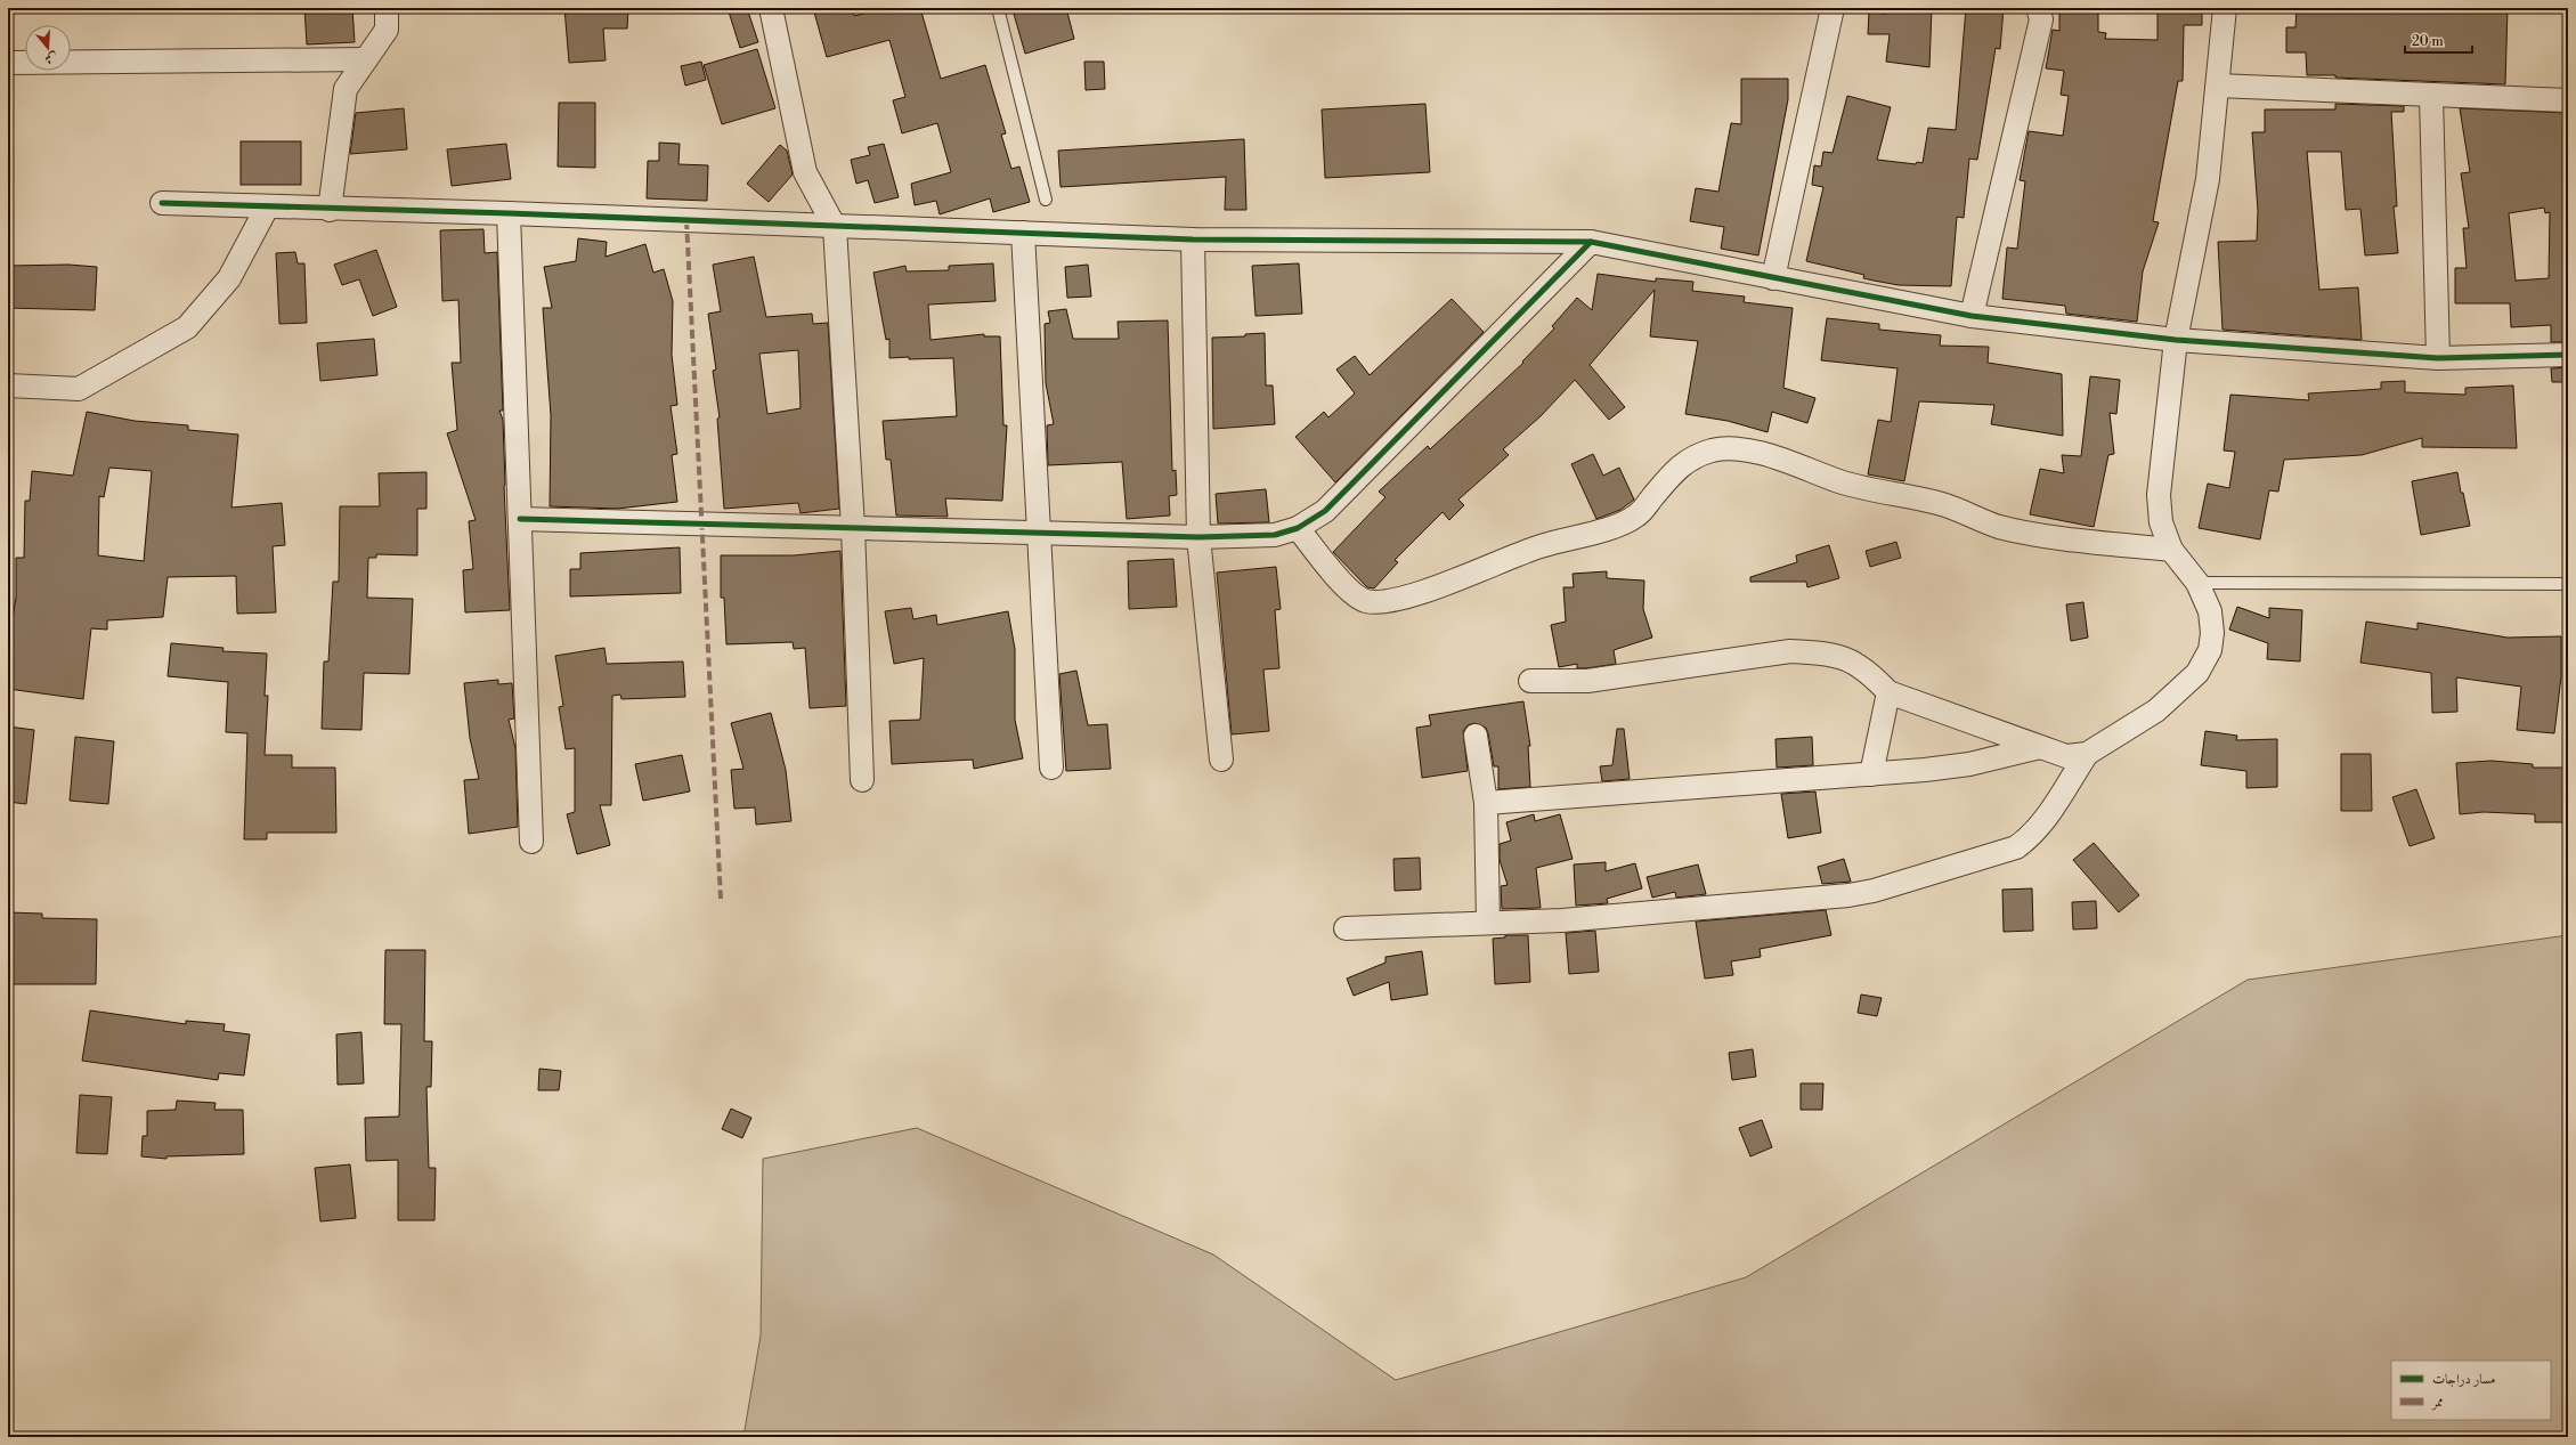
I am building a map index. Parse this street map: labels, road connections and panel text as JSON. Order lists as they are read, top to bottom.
{
  "legend": ["مسار دراجات", "ممر"],
  "scale_bar": "20 m",
  "north": "bottom"
}
